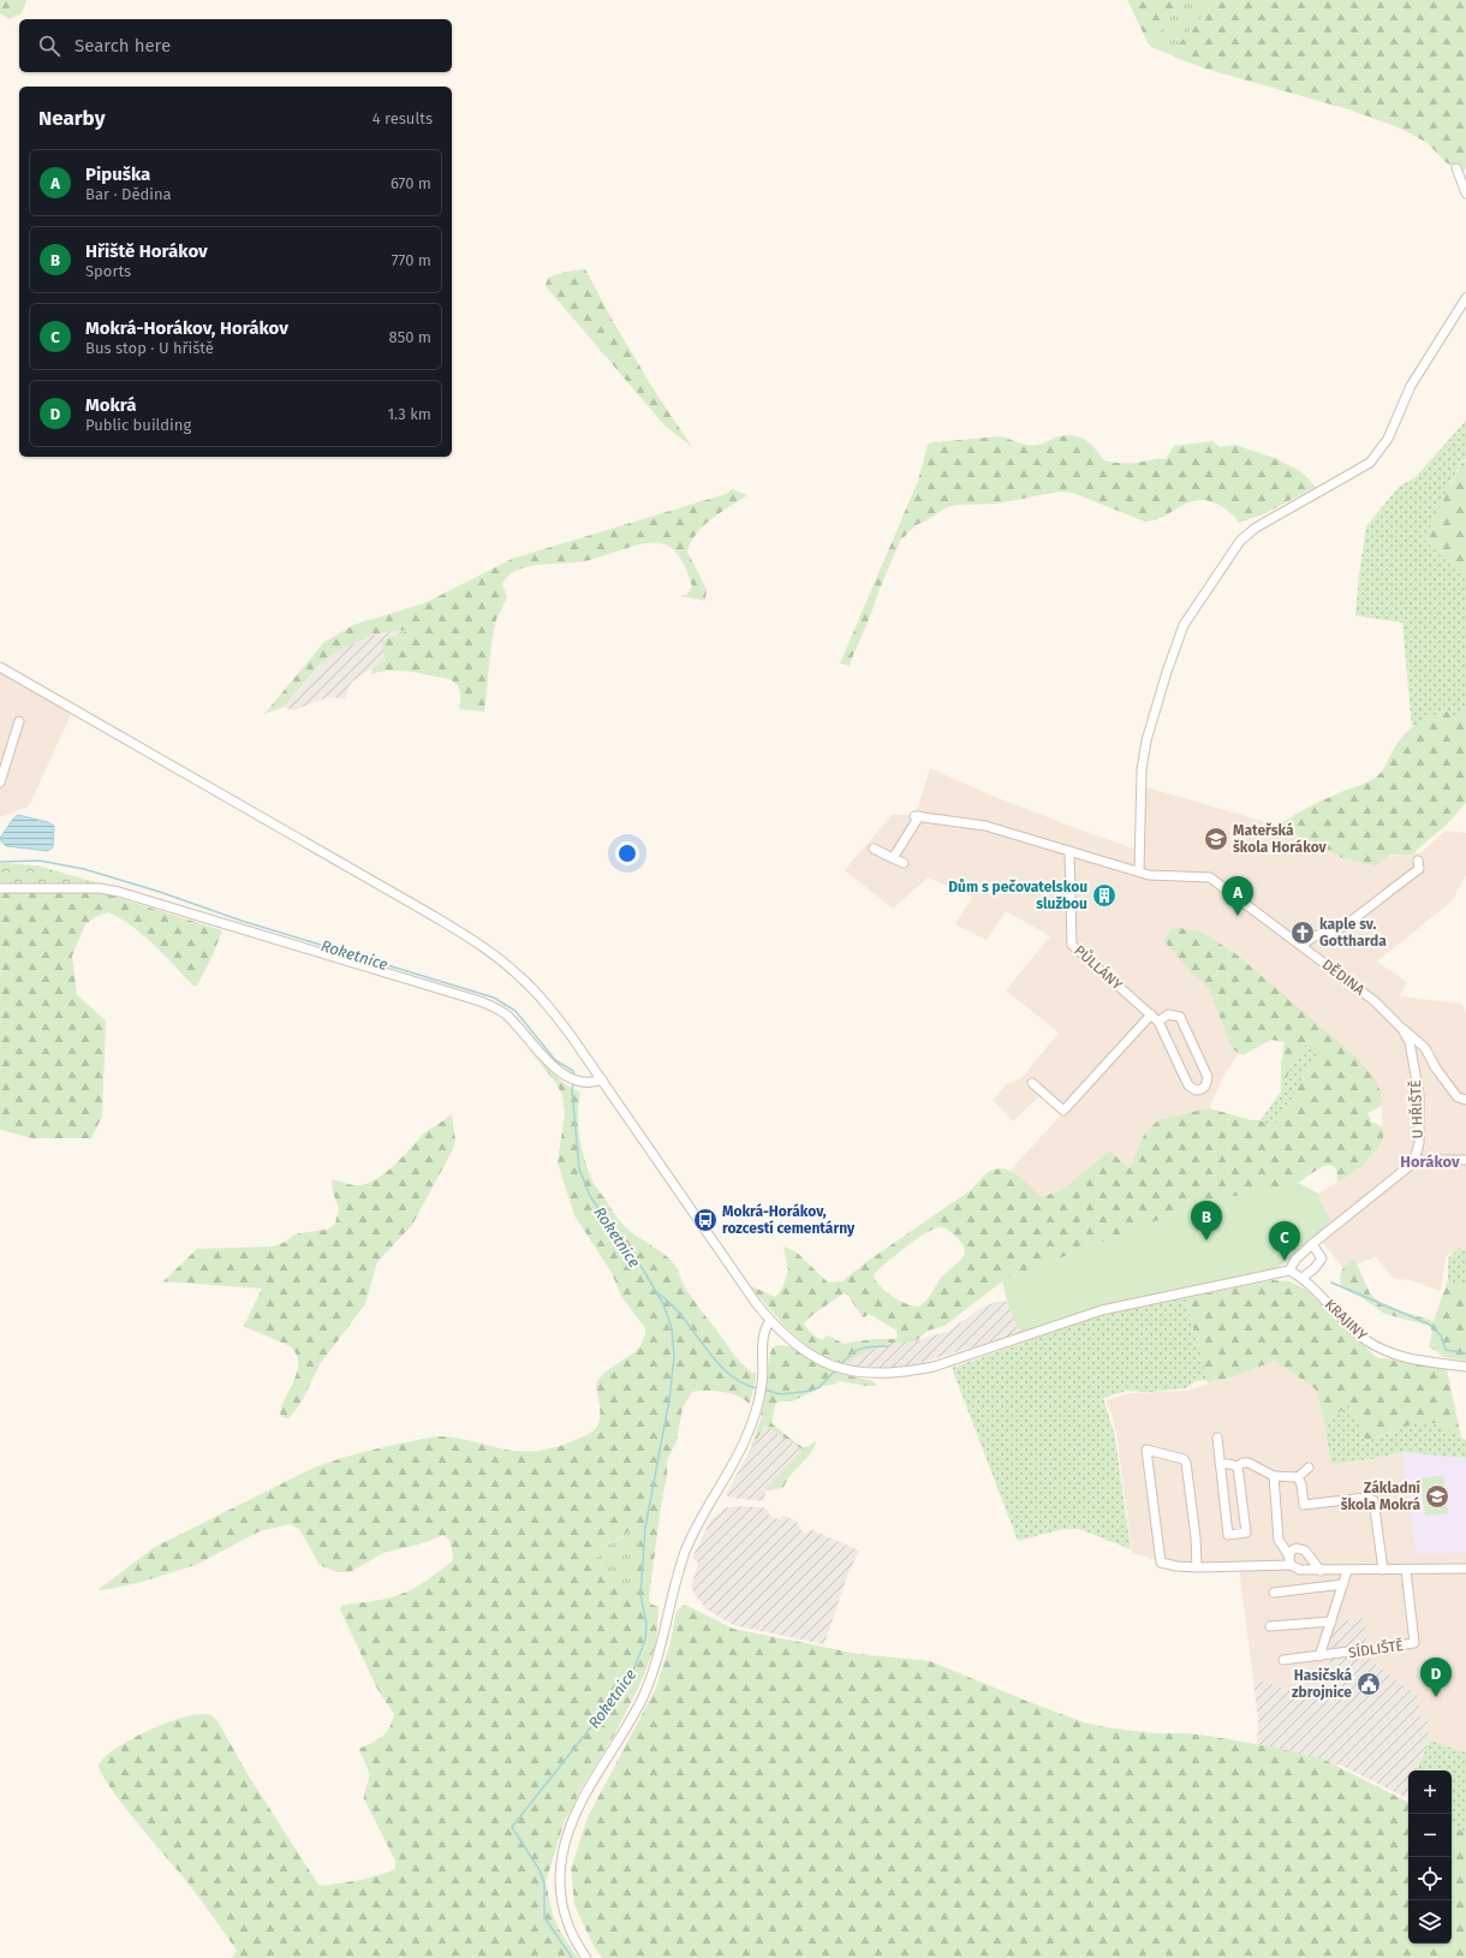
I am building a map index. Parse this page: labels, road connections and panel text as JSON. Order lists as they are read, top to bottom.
{
  "streets": {
    "street": [
      "PŮLLÁNY",
      "DĚDINA",
      "U HŘIŠTĚ",
      "KRAJINY",
      "SÍDLIŠTĚ"
    ]
  },
  "crossings": [
    ["DĚDINA", "U HŘIŠTĚ"],
    ["U HŘIŠTĚ", "KRAJINY"]
  ],
  "districts": ["Horákov"],
  "water": ["Roketnice"],
  "places": {
    "school or university": ["Mateřská škola Horákov", "Základní škola Mokrá"],
    "building": ["Dům s pečovatelskou službou"],
    "church": ["kaple sv. Gottharda"],
    "bus stop": ["Mokrá-Horákov, rozcestí cementárny"],
    "public building": ["Hasičská zbrojnice"]
  },
  "page": {
    "search": "Search here",
    "heading": ["Nearby", "4 results"],
    "list": [
      {
        "mark": "A",
        "name": "Pipuška",
        "note": "Bar · Dědina",
        "value": "670 m"
      },
      {
        "mark": "B",
        "name": "Hřiště Horákov",
        "note": "Sports",
        "value": "770 m"
      },
      {
        "mark": "C",
        "name": "Mokrá-Horákov, Horákov",
        "note": "Bus stop · U hřiště",
        "value": "850 m"
      },
      {
        "mark": "D",
        "name": "Mokrá",
        "note": "Public building",
        "value": "1.3 km"
      }
    ],
    "pins": [
      "A",
      "B",
      "C",
      "D"
    ],
    "map_buttons": ["+", "−"]
  }
}
